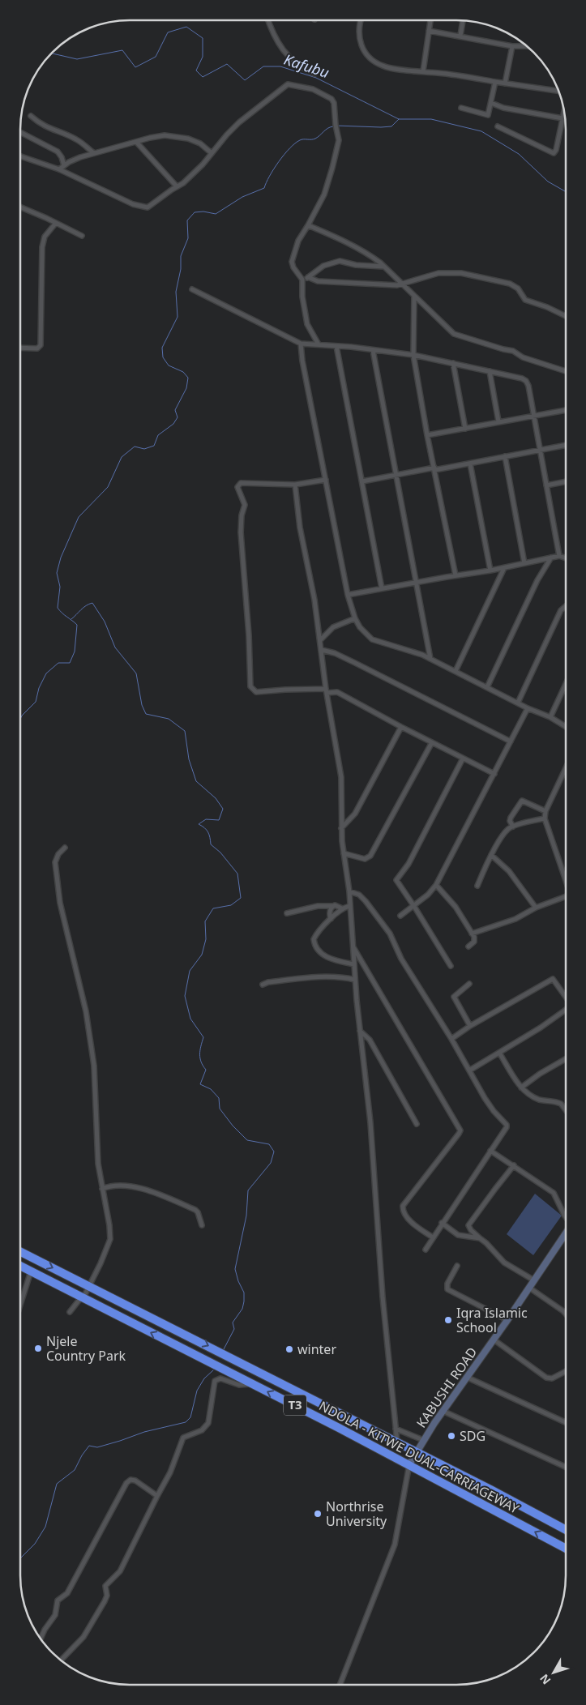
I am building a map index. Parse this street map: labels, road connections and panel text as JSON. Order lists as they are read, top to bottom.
{
  "streets": {
    "highway": ["T3", "NDOLA - KITWE DUAL-CARRIAGEWAY"],
    "main road": ["KABUSHI ROAD"]
  },
  "crossings": [
    ["KABUSHI ROAD", "NDOLA - KITWE DUAL-CARRIAGEWAY"]
  ],
  "water": ["Kafubu"],
  "places": [
    "Iqra Islamic School",
    "Njele Country Park",
    "winter",
    "SDG",
    "Northrise University"
  ],
  "north": "bottom left"
}
